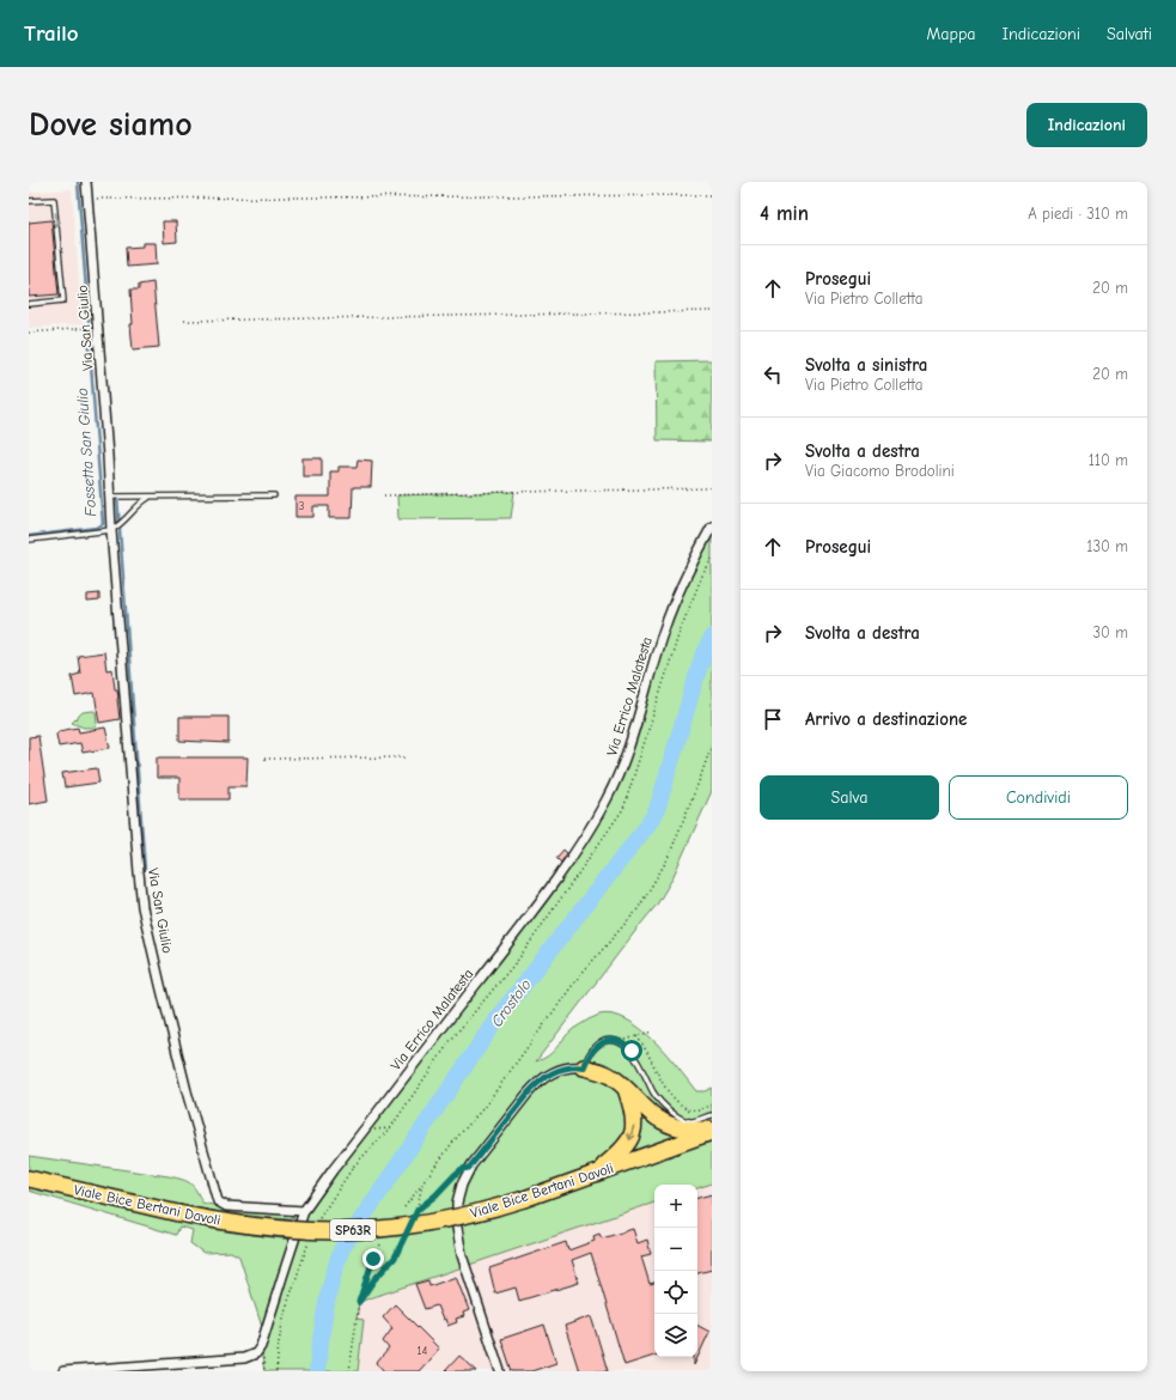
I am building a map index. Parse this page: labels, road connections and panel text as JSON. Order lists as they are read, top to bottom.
{
  "streets": {
    "highway": ["Viale Bice Bertani Davoli", "SP63R"],
    "street": ["Via San Giulio", "Via Errico Malatesta"]
  },
  "crossings": [
    ["Via San Giulio", "Via Errico Malatesta"]
  ],
  "water": ["Fossetta San Giulio", "Crostolo"],
  "house_numbers": ["3", "14"],
  "page": {
    "header": "Trailo",
    "nav": ["Mappa", "Indicazioni", "Salvati"],
    "buttons": [
      "Indicazioni",
      ["Salva", "Condividi"]
    ],
    "title": "Dove siamo",
    "heading": ["4 min", "A piedi · 310 m"],
    "list": [
      ["Prosegui", "Via Pietro Colletta", "20 m"],
      ["Svolta a sinistra", "Via Pietro Colletta", "20 m"],
      ["Svolta a destra", "Via Giacomo Brodolini", "110 m"],
      ["Prosegui", "130 m"],
      ["Svolta a destra", "30 m"],
      "Arrivo a destinazione"
    ],
    "map_buttons": ["+", "−"]
  }
}
